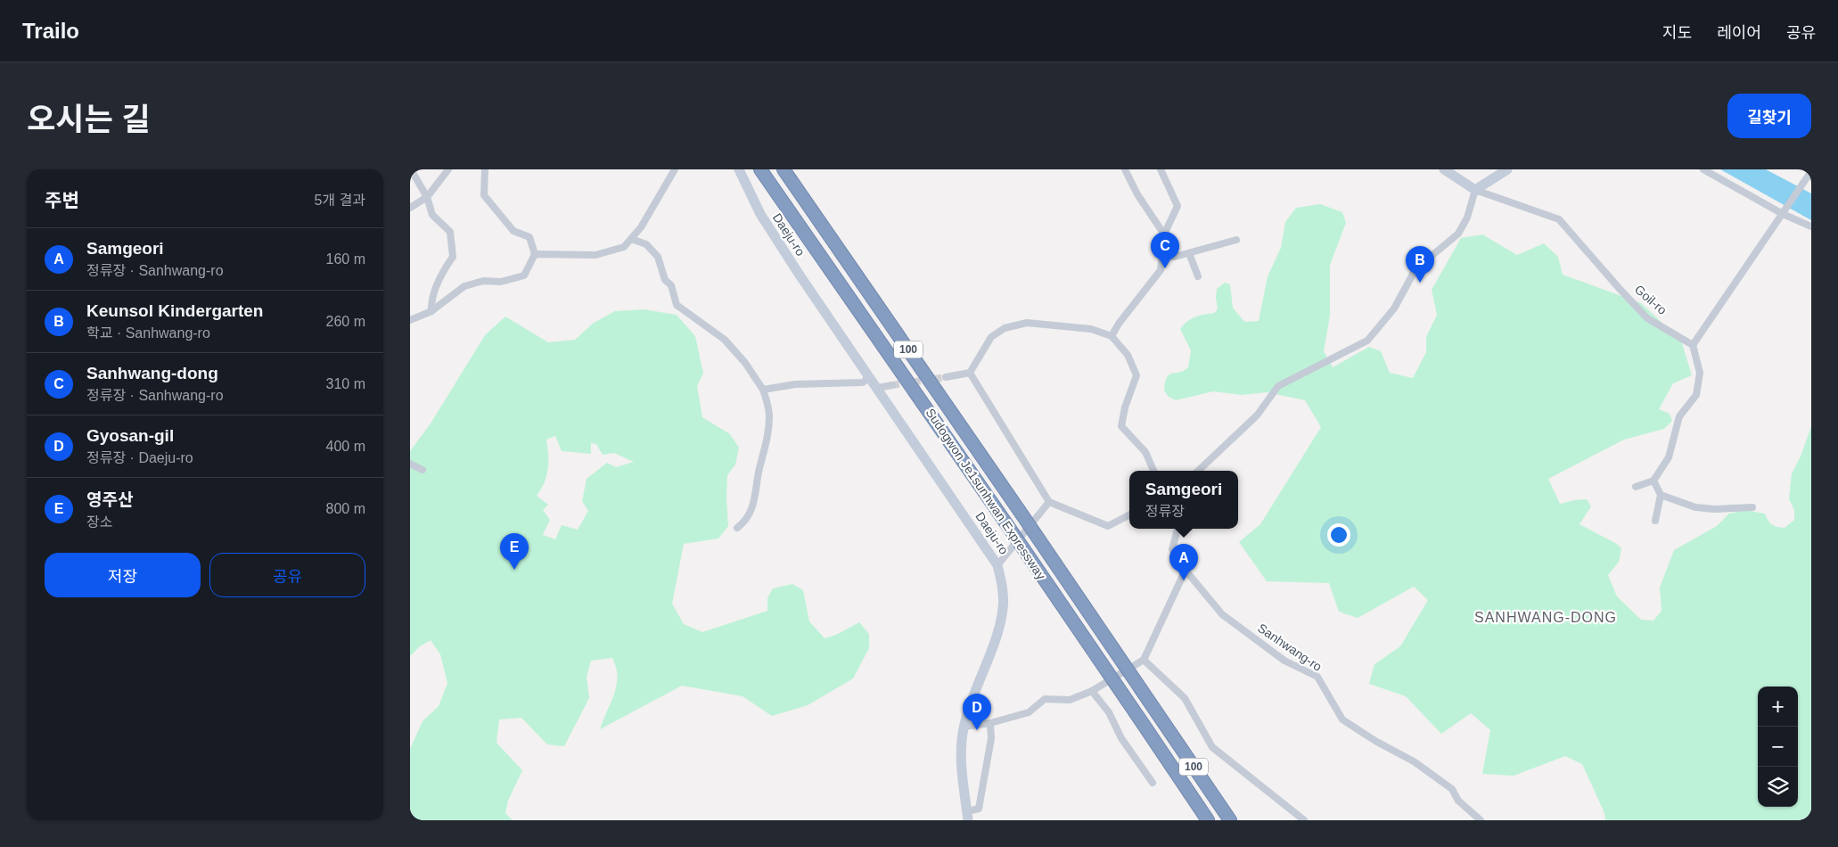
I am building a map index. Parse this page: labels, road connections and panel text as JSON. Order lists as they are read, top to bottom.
{
  "streets": {
    "highway": ["100", "Sudogwon Je1sunhwan Expressway"],
    "street": ["Daeju-ro", "Goil-ro", "Sanhwang-ro"]
  },
  "districts": ["SANHWANG-DONG"],
  "page": {
    "header": "Trailo",
    "nav": ["지도", "레이어", "공유"],
    "title": "오시는 길",
    "buttons": [
      "길찾기",
      ["저장", "공유"]
    ],
    "heading": ["주변", "5개 결과"],
    "list": [
      {
        "mark": "A",
        "name": "Samgeori",
        "note": "정류장 · Sanhwang-ro",
        "value": "160 m"
      },
      {
        "mark": "B",
        "name": "Keunsol Kindergarten",
        "note": "학교 · Sanhwang-ro",
        "value": "260 m"
      },
      {
        "mark": "C",
        "name": "Sanhwang-dong",
        "note": "정류장 · Sanhwang-ro",
        "value": "310 m"
      },
      {
        "mark": "D",
        "name": "Gyosan-gil",
        "note": "정류장 · Daeju-ro",
        "value": "400 m"
      },
      {
        "mark": "E",
        "name": "영주산",
        "note": "장소",
        "value": "800 m"
      }
    ],
    "pins": [
      "C",
      "B",
      "E",
      "A",
      "D"
    ],
    "popup": ["Samgeori", "정류장"],
    "map_buttons": ["+", "−"]
  }
}
